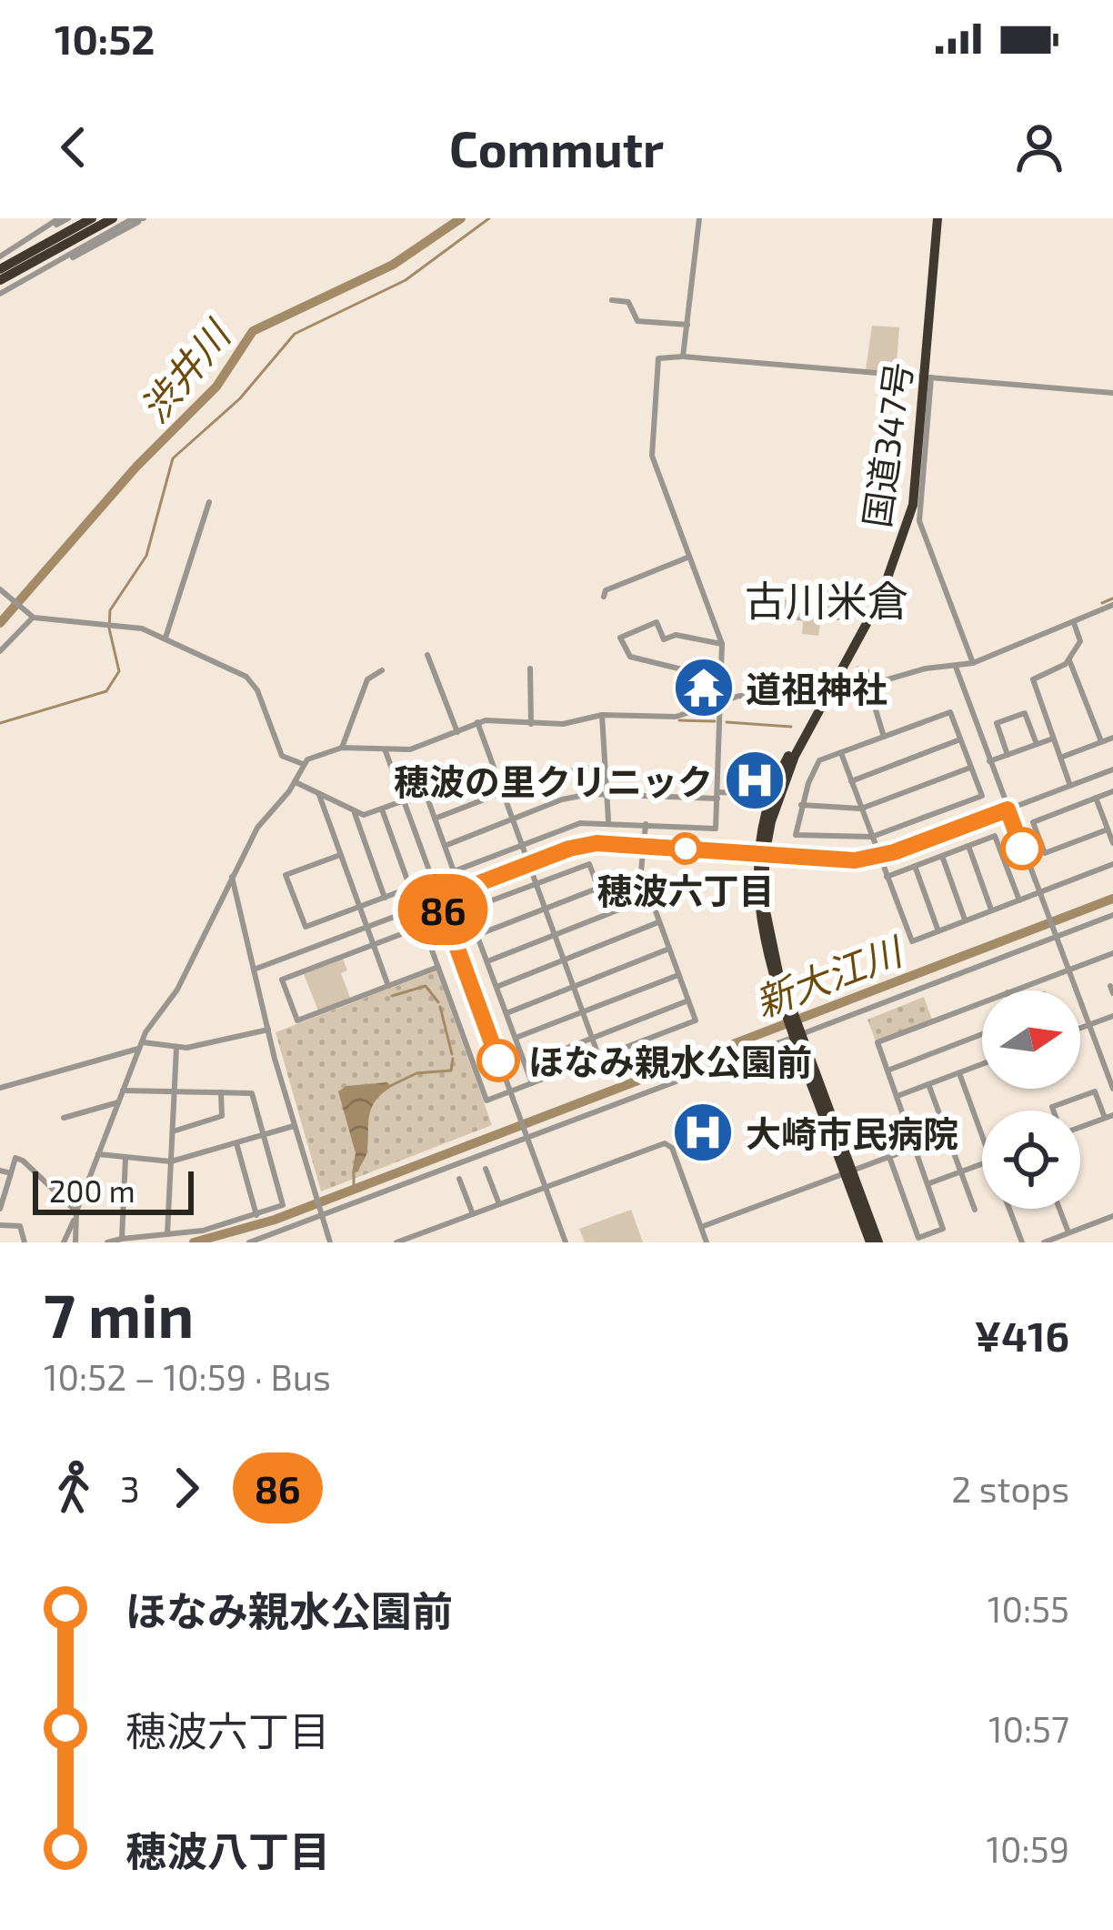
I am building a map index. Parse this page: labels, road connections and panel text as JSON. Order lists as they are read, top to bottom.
{
  "streets": {
    "highway": ["国道347号"]
  },
  "districts": ["古川米倉"],
  "water": ["渋井川", "新大江川"],
  "places": {
    "temple": ["道祖神社"],
    "hospital": ["穂波の里クリニック", "大崎市民病院"],
    "other": ["穂波六丁目", "ほなみ親水公園前"]
  },
  "lines": ["bus line 86"],
  "scale_bar": "200 m",
  "north": "right",
  "page": {
    "status": "10:52",
    "header": "Commutr",
    "on_map": "86",
    "scale": "200 m",
    "heading": ["7 min", "10:52 – 10:59 · Bus", "¥416"],
    "legs": ["3", "86", "2 stops"],
    "list": [
      {
        "name": "ほなみ親水公園前",
        "value": "10:55"
      },
      {
        "name": "穂波六丁目",
        "value": "10:57"
      },
      {
        "name": "穂波八丁目",
        "value": "10:59"
      }
    ]
  }
}
